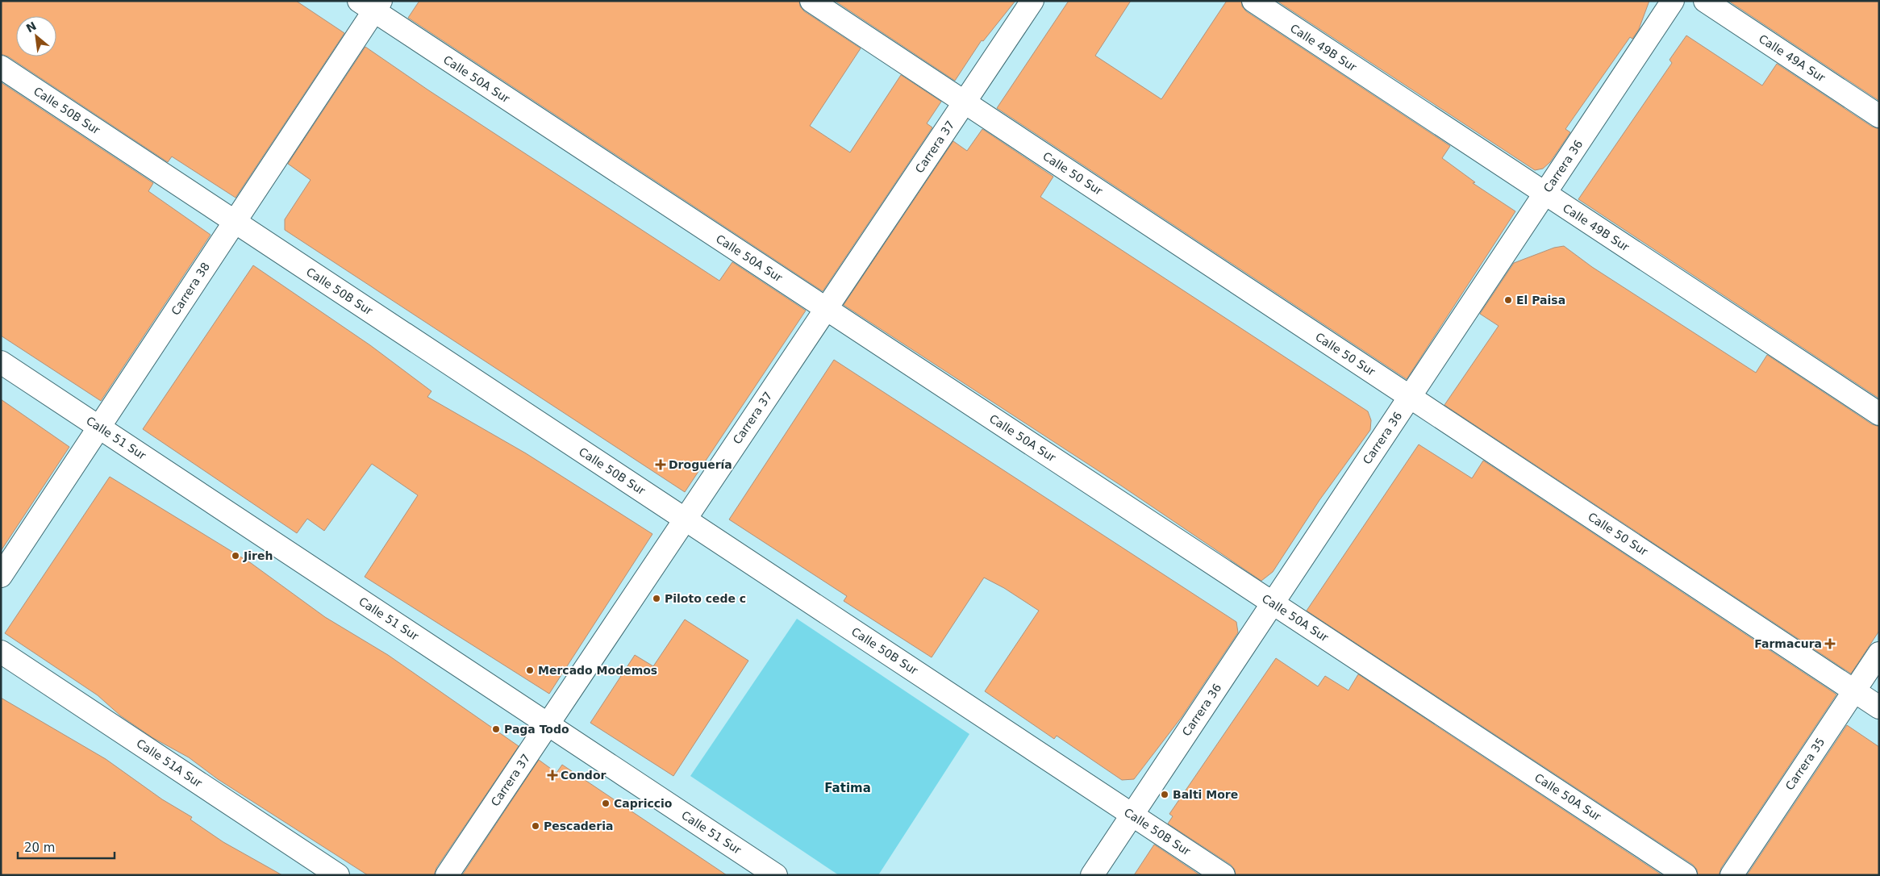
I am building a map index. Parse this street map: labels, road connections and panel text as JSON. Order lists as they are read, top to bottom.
{
  "streets": {
    "street": [
      "Calle 49B Sur",
      "Calle 49A Sur",
      "Calle 50A Sur",
      "Calle 50B Sur",
      "Carrera 37",
      "Carrera 36",
      "Calle 50 Sur",
      "Carrera 38",
      "Calle 51 Sur",
      "Calle 51A Sur",
      "Carrera 35"
    ]
  },
  "crossings": [
    ["Calle 49B Sur", "Carrera 36"],
    ["Calle 50A Sur", "Carrera 37"],
    ["Calle 50A Sur", "Carrera 36"],
    ["Calle 50A Sur", "Carrera 38"],
    ["Calle 50B Sur", "Carrera 37"],
    ["Calle 50B Sur", "Carrera 36"],
    ["Calle 50B Sur", "Carrera 38"],
    ["Carrera 37", "Calle 50 Sur"],
    ["Carrera 37", "Calle 51 Sur"],
    ["Carrera 36", "Calle 50 Sur"],
    ["Calle 50 Sur", "Carrera 35"],
    ["Carrera 38", "Calle 51 Sur"]
  ],
  "districts": ["Fatima"],
  "places": {
    "other": [
      "El Paisa",
      "Jireh",
      "Piloto cede c",
      "Mercado Modemos",
      "Paga Todo",
      "Balti More",
      "Capriccio",
      "Pescaderia"
    ],
    "health": ["Droguería", "Farmacura", "Condor"]
  },
  "scale_bar": "20 m",
  "north": "top left"
}
